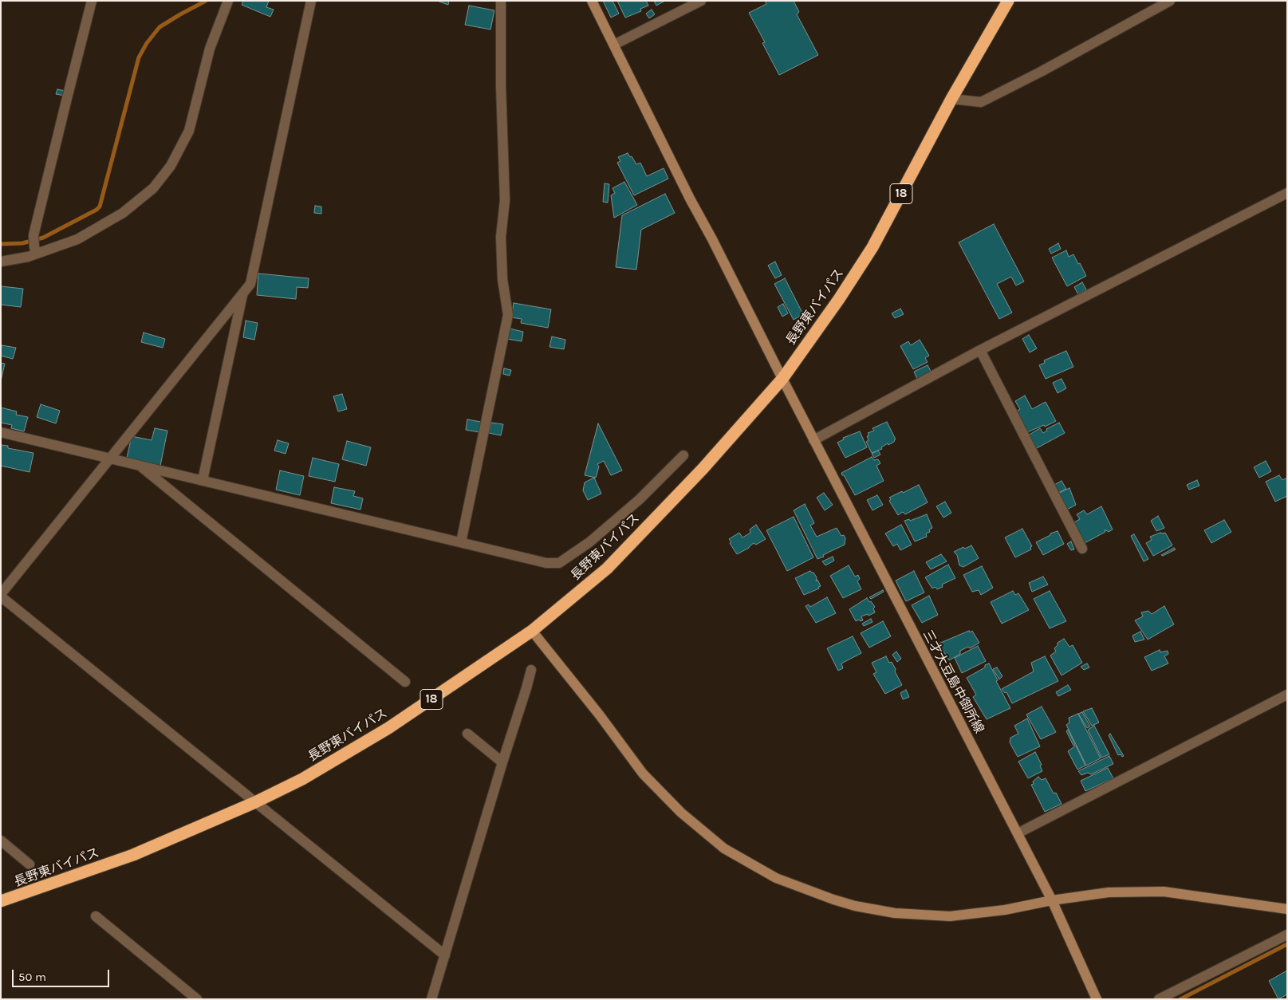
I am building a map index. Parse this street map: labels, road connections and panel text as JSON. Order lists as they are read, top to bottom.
{
  "streets": {
    "highway": ["18", "長野東バイパス"],
    "street": ["三才大豆島中御所線"]
  },
  "crossings": [
    ["長野東バイパス", "三才大豆島中御所線"]
  ],
  "scale_bar": "50 m"
}
